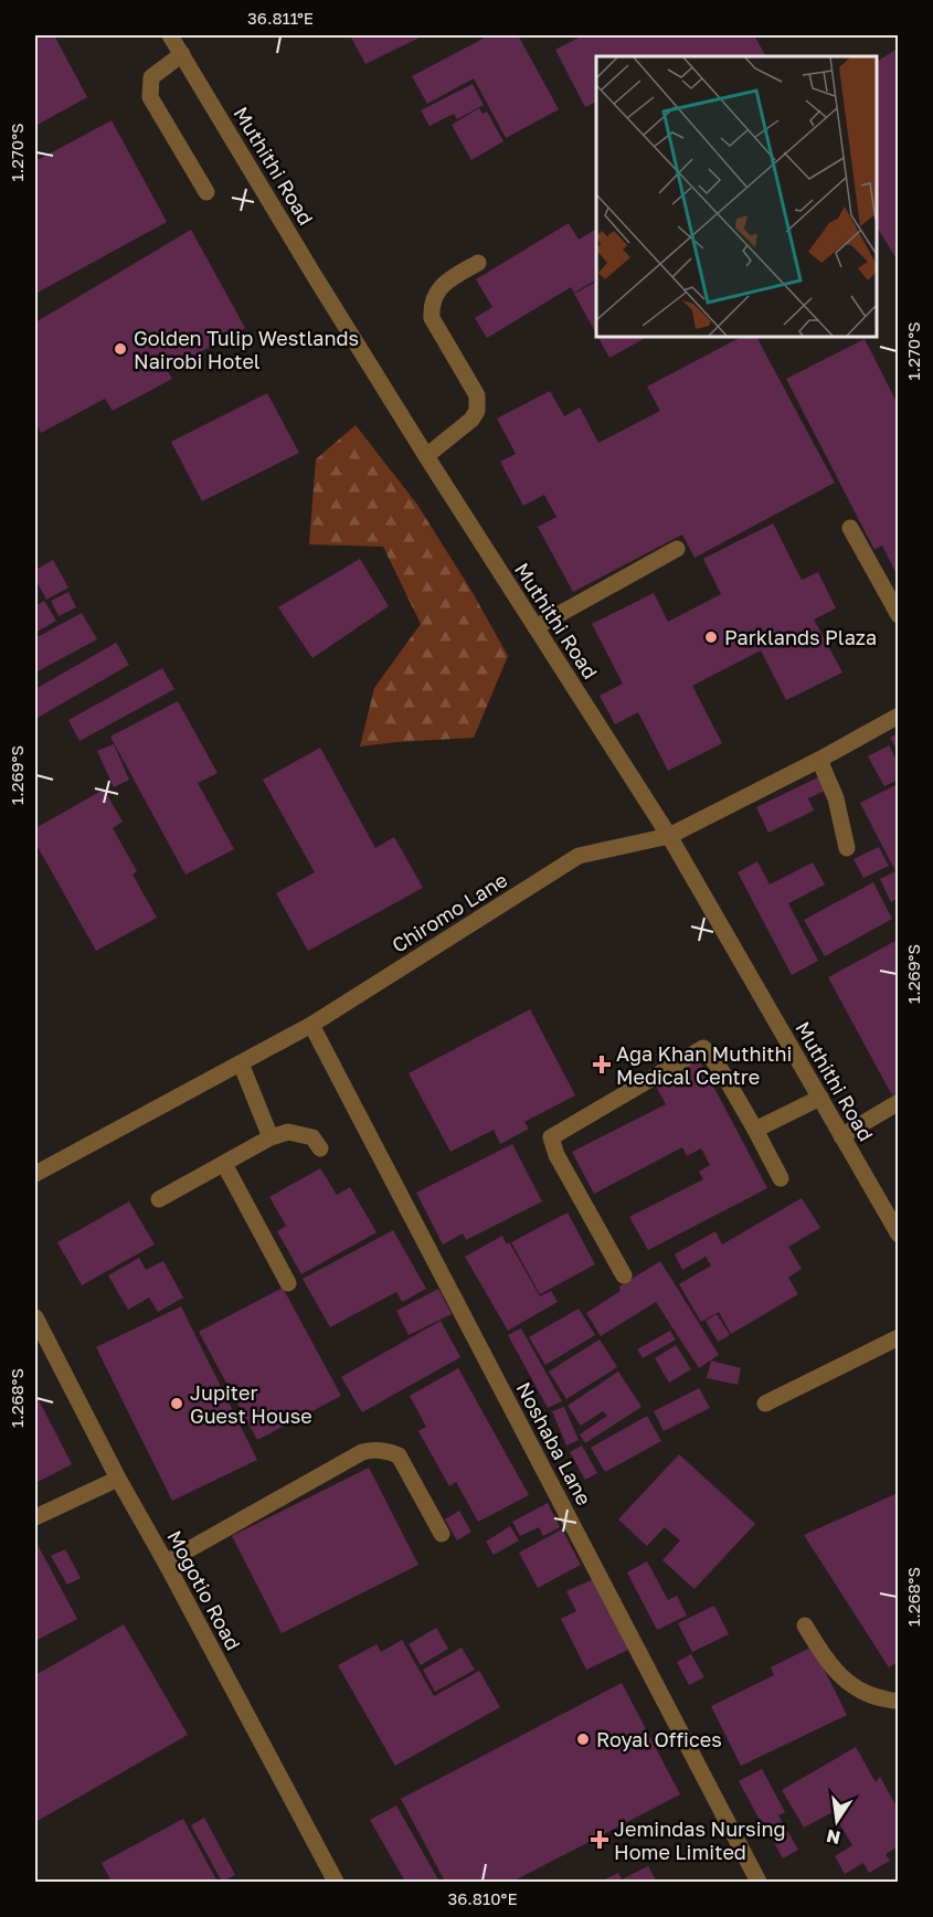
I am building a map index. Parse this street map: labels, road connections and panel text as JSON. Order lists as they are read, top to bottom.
{
  "streets": {
    "street": [
      "Muthithi Road",
      "Chiromo Lane",
      "Noshaba Lane",
      "Mogotio Road"
    ]
  },
  "crossings": [
    ["Muthithi Road", "Chiromo Lane"],
    ["Chiromo Lane", "Noshaba Lane"]
  ],
  "places": {
    "other": [
      "Golden Tulip Westlands Nairobi Hotel",
      "Parklands Plaza",
      "Jupiter Guest House",
      "Royal Offices"
    ],
    "health": ["Aga Khan Muthithi Medical Centre", "Jemindas Nursing Home Limited"]
  },
  "north": "bottom",
  "coordinates": [
    "36.811°E",
    "1.270°S",
    "1.269°S",
    "1.268°S",
    "36.810°E"
  ]
}
